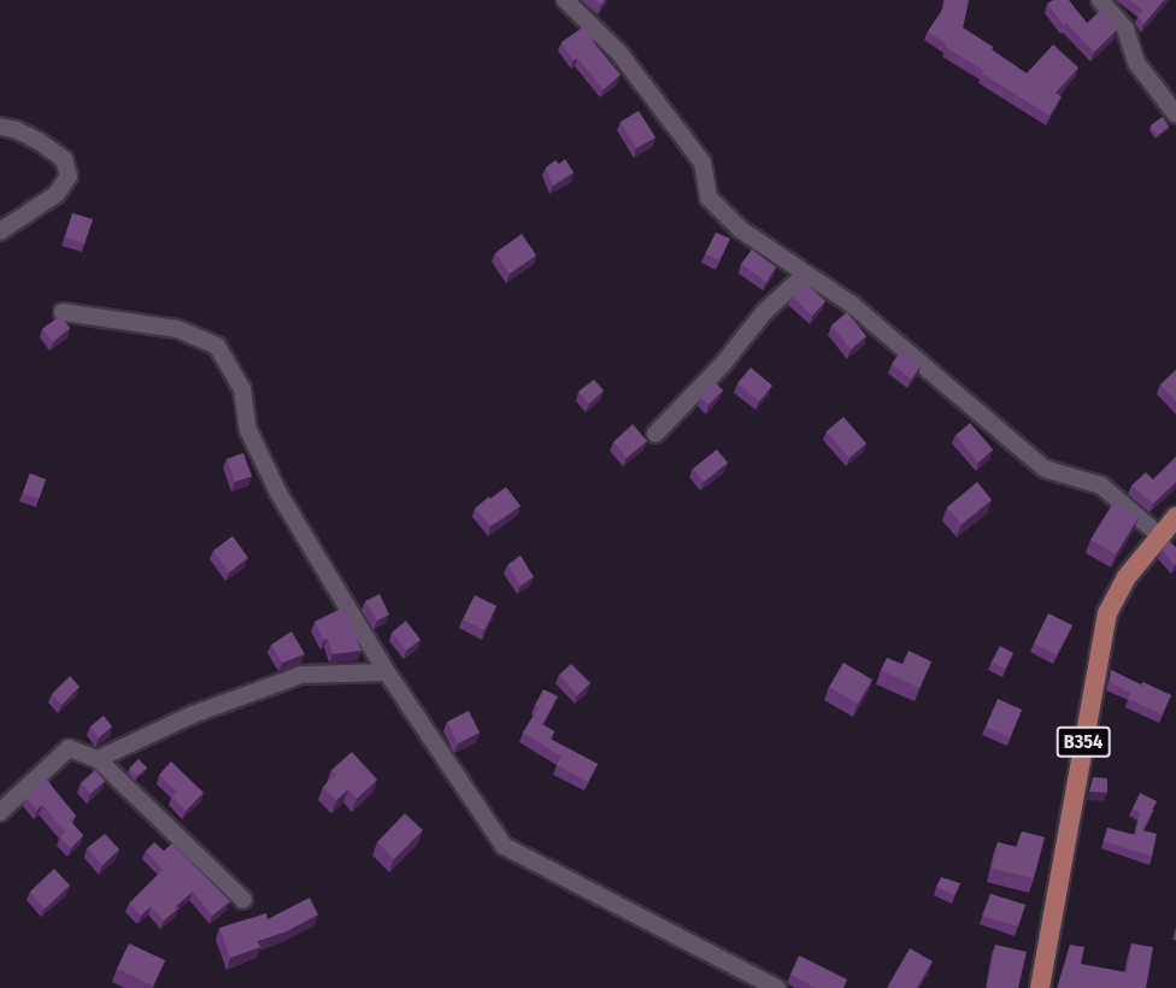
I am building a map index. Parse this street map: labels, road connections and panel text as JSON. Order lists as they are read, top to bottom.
{
  "streets": {
    "main road": ["B354"]
  }
}
